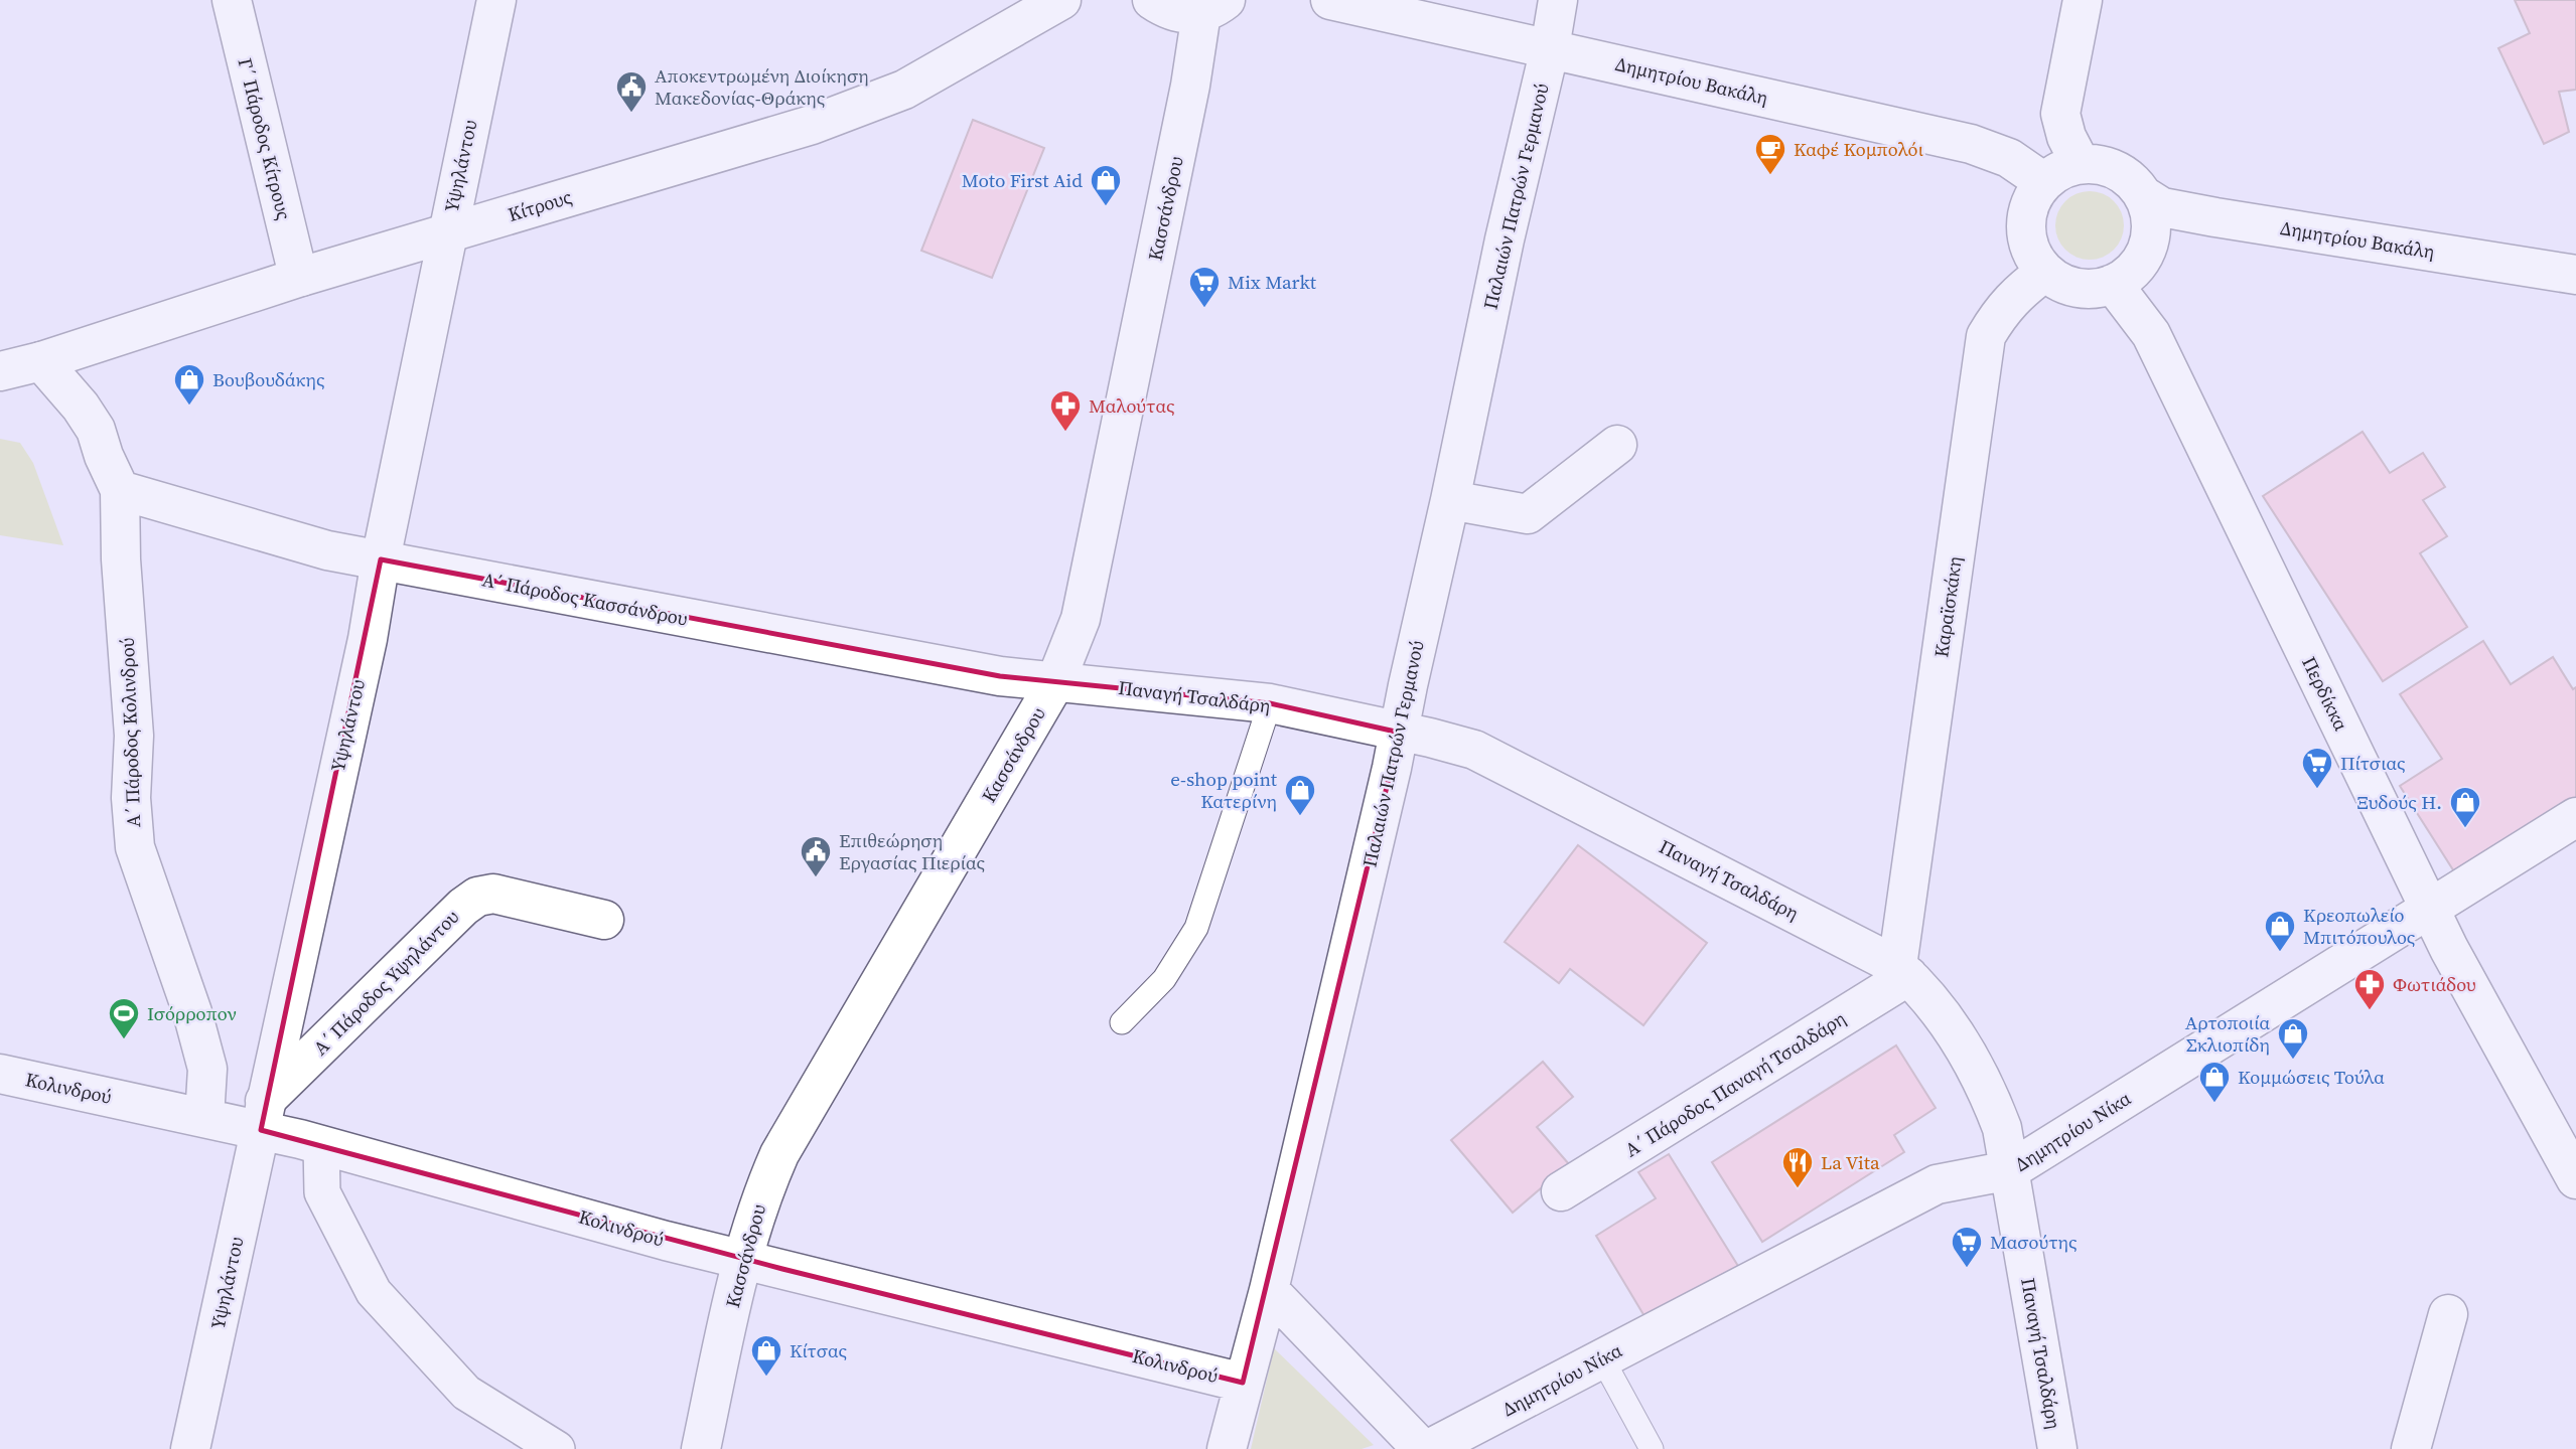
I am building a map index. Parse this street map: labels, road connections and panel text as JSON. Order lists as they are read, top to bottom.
{
  "streets": {
    "street": [
      "Δημητρίου Βακάλη",
      "Γ΄ Πάροδος Κίτρους",
      "Υψηλάντου",
      "Παλαιών Πατρών Γερμανού",
      "Κίτρους",
      "Κασσάνδρου",
      "Α΄ Πάροδος Κασσάνδρου",
      "Καραϊσκάκη",
      "Περδίκκα",
      "Παναγή Τσαλδάρη",
      "Α΄ Πάροδος Κολινδρού",
      "Α΄ Πάροδος Υψηλάντου",
      "Α΄ Πάροδος Παναγή Τσαλδάρη",
      "Κολινδρού",
      "Δημητρίου Νίκα"
    ]
  },
  "crossings": [
    ["Δημητρίου Βακάλη", "Παλαιών Πατρών Γερμανού"],
    ["Δημητρίου Βακάλη", "Καραϊσκάκη"],
    ["Δημητρίου Βακάλη", "Περδίκκα"],
    ["Γ΄ Πάροδος Κίτρους", "Κίτρους"],
    ["Υψηλάντου", "Κίτρους"],
    ["Υψηλάντου", "Α΄ Πάροδος Κασσάνδρου"],
    ["Υψηλάντου", "Α΄ Πάροδος Υψηλάντου"],
    ["Υψηλάντου", "Κολινδρού"],
    ["Παλαιών Πατρών Γερμανού", "Παναγή Τσαλδάρη"],
    ["Παλαιών Πατρών Γερμανού", "Κολινδρού"],
    ["Κίτρους", "Α΄ Πάροδος Κολινδρού"],
    ["Κασσάνδρου", "Α΄ Πάροδος Κασσάνδρου"],
    ["Κασσάνδρου", "Παναγή Τσαλδάρη"],
    ["Κασσάνδρου", "Κολινδρού"],
    ["Α΄ Πάροδος Κασσάνδρου", "Παναγή Τσαλδάρη"],
    ["Α΄ Πάροδος Κασσάνδρου", "Α΄ Πάροδος Κολινδρού"],
    ["Καραϊσκάκη", "Περδίκκα"],
    ["Καραϊσκάκη", "Παναγή Τσαλδάρη"],
    ["Καραϊσκάκη", "Α΄ Πάροδος Παναγή Τσαλδάρη"],
    ["Περδίκκα", "Δημητρίου Νίκα"],
    ["Παναγή Τσαλδάρη", "Α΄ Πάροδος Παναγή Τσαλδάρη"],
    ["Παναγή Τσαλδάρη", "Δημητρίου Νίκα"],
    ["Α΄ Πάροδος Κολινδρού", "Κολινδρού"],
    ["Α΄ Πάροδος Υψηλάντου", "Κολινδρού"]
  ],
  "places": {
    "public building": ["Αποκεντρωμένη Διοίκηση Μακεδονίας-Θράκης", "Επιθεώρηση Εργασίας Πιερίας"],
    "cafe": ["Καφέ Κομπολόι"],
    "shop": [
      "Moto First Aid",
      "Βουβουδάκης",
      "e-shop point Κατερίνη",
      "Ξυδούς Η.",
      "Κρεοπωλείο Μπιτόπουλος",
      "Αρτοποιία Σκλιοπίδη",
      "Κομμώσεις Τούλα",
      "Κίτσας"
    ],
    "supermarket": ["Mix Markt", "Πίτσιας", "Μασούτης"],
    "pharmacy": ["Μαλούτας", "Φωτιάδου"],
    "sports": ["Ισόρροπον"],
    "restaurant": ["La Vita"]
  }
}
